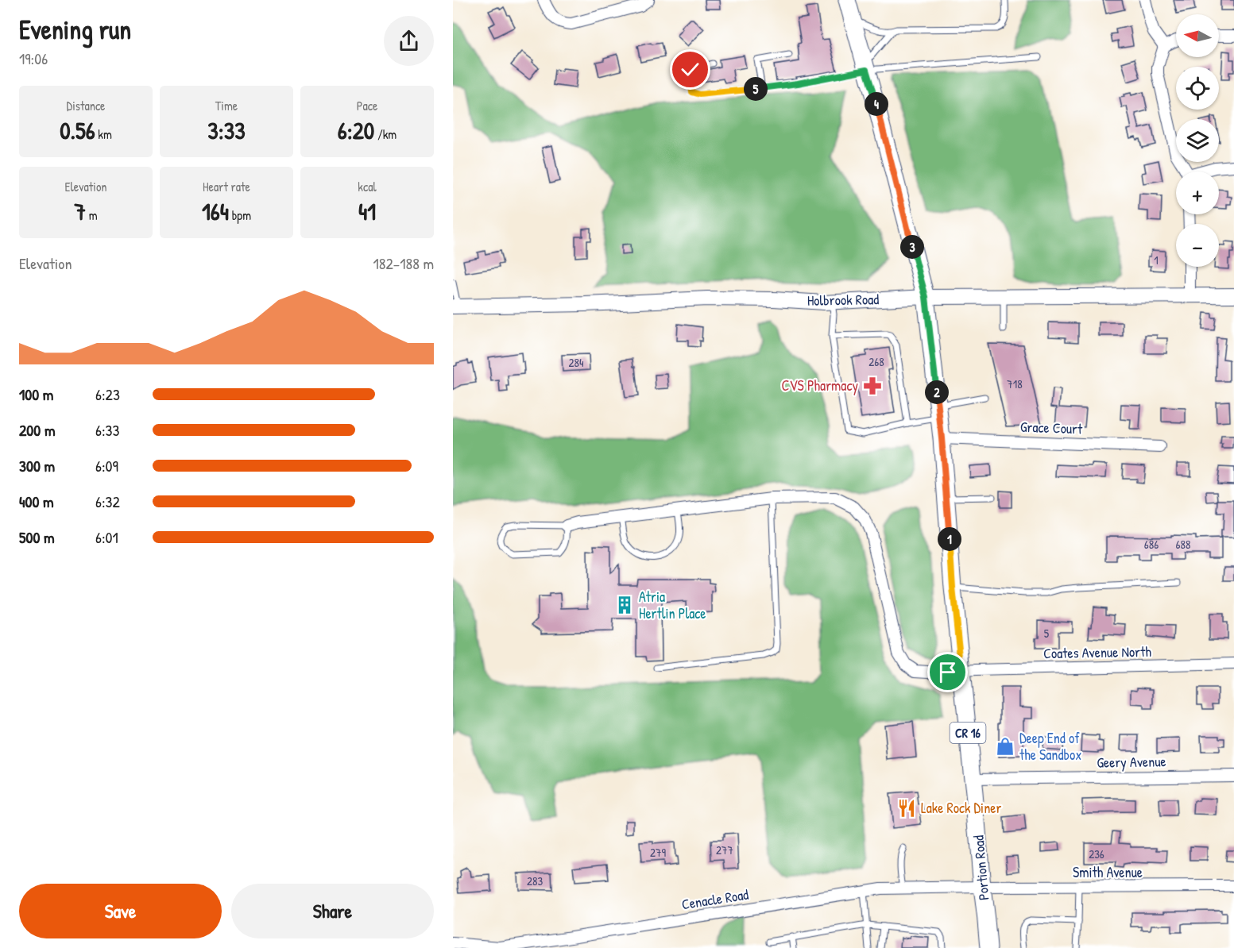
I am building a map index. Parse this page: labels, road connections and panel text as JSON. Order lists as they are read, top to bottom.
{
  "streets": {
    "main road": ["CR 16", "Portion Road"],
    "street": [
      "Holbrook Road",
      "Grace Court",
      "Coates Avenue North",
      "Geery Avenue",
      "Smith Avenue",
      "Cenacle Road"
    ]
  },
  "crossings": [
    ["Holbrook Road", "Portion Road"],
    ["Grace Court", "Portion Road"],
    ["Coates Avenue North", "Portion Road"],
    ["Geery Avenue", "Portion Road"],
    ["Portion Road", "Smith Avenue"],
    ["Portion Road", "Cenacle Road"],
    ["Smith Avenue", "Cenacle Road"]
  ],
  "places": {
    "pharmacy": ["CVS Pharmacy"],
    "building": ["Atria Hertlin Place"],
    "shop": ["Deep End of the Sandbox"],
    "restaurant": ["Lake Rock Diner"]
  },
  "house_numbers": [
    "1",
    "268",
    "284",
    "718",
    "686",
    "688",
    "5",
    "277",
    "279",
    "236",
    "283"
  ],
  "north": "left",
  "page": {
    "heading": ["Evening run", "19:06"],
    "map_buttons": ["+", "−"],
    "pins": [
      "5",
      "4",
      "3",
      "2",
      "1"
    ],
    "stats": [
      ["Distance", "0.56 km"],
      ["Time", "3:33"],
      ["Pace", "6:20 /km"],
      ["Elevation", "7 m"],
      ["Heart rate", "164 bpm"],
      ["kcal", "41"]
    ],
    "chart": ["Elevation", "182–188 m"],
    "list": [
      {
        "name": "100 m",
        "note": "6:23"
      },
      {
        "name": "200 m",
        "note": "6:33"
      },
      {
        "name": "300 m",
        "note": "6:09"
      },
      {
        "name": "400 m",
        "note": "6:32"
      },
      {
        "name": "500 m",
        "note": "6:01"
      }
    ],
    "buttons": ["Save", "Share"]
  }
}
